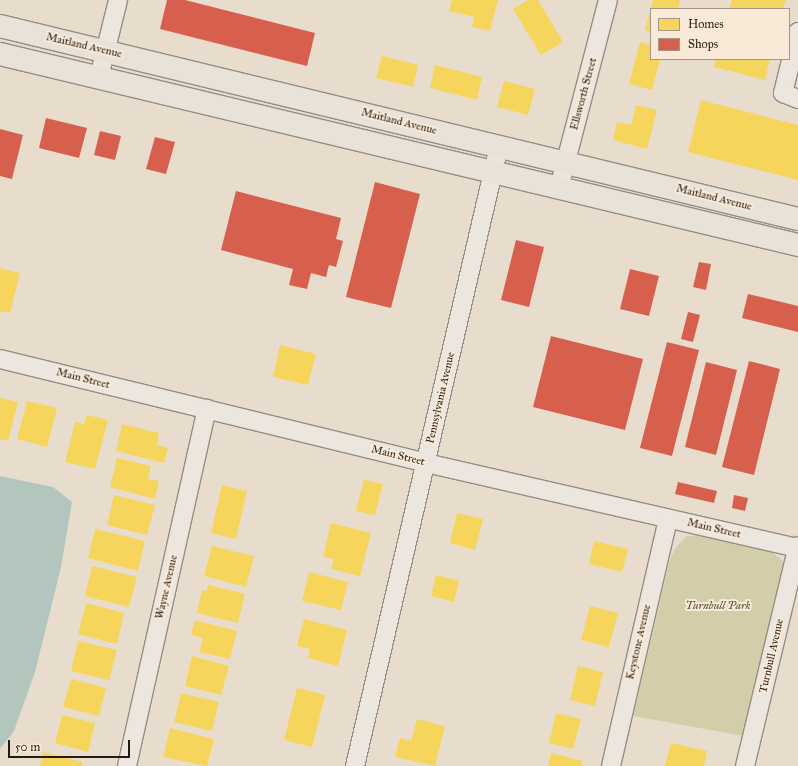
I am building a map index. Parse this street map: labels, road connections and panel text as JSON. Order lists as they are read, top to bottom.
{
  "streets": {
    "main road": ["Maitland Avenue"],
    "street": [
      "Ellsworth Street",
      "Main Street",
      "Pennsylvania Avenue",
      "Wayne Avenue",
      "Keystone Avenue",
      "Turnbull Avenue"
    ]
  },
  "crossings": [
    ["Maitland Avenue", "Ellsworth Street"],
    ["Maitland Avenue", "Pennsylvania Avenue"],
    ["Main Street", "Pennsylvania Avenue"],
    ["Main Street", "Wayne Avenue"],
    ["Main Street", "Keystone Avenue"],
    ["Main Street", "Turnbull Avenue"]
  ],
  "parks": ["Turnbull Park"],
  "legend": ["Homes", "Shops"],
  "scale_bar": "50 m"
}
